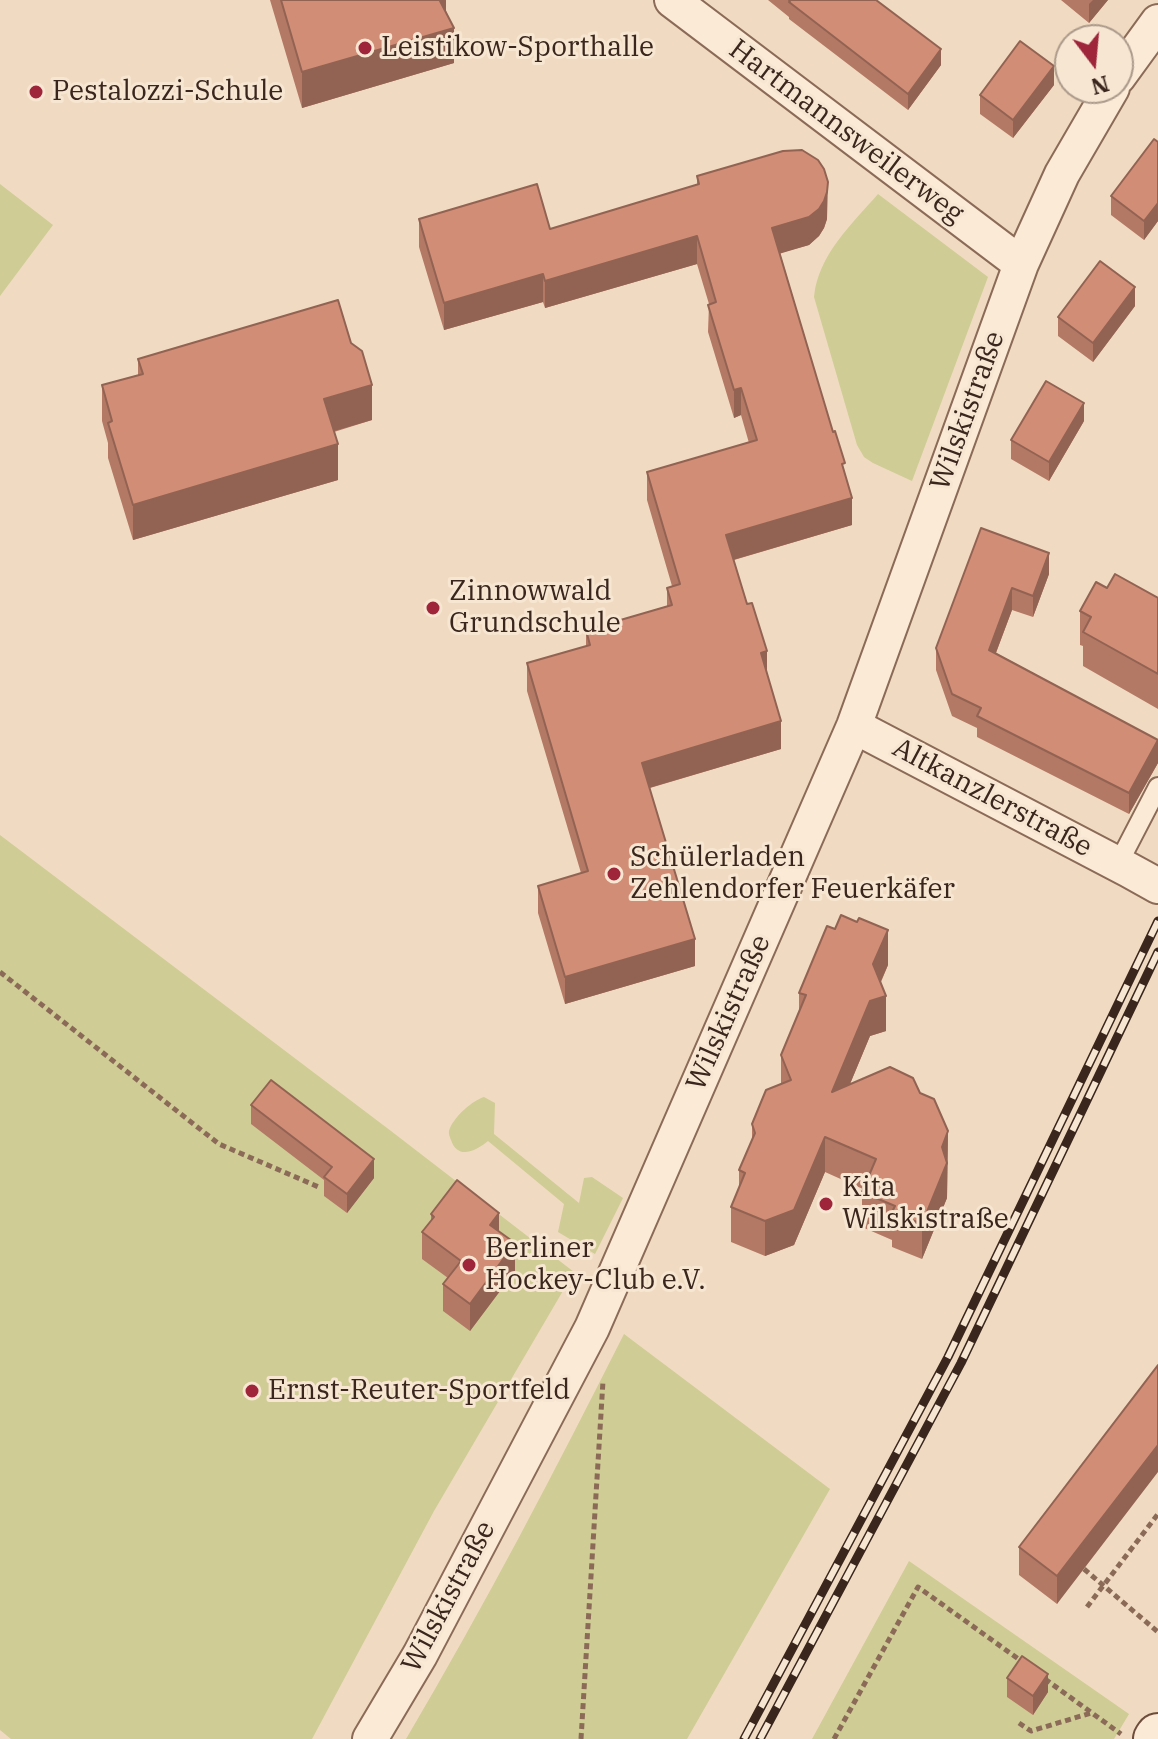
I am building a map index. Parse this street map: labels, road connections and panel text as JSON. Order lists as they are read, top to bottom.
{
  "streets": {
    "street": ["Hartmannsweilerweg", "Wilskistraße", "Altkanzlerstraße"]
  },
  "crossings": [
    ["Hartmannsweilerweg", "Wilskistraße"],
    ["Wilskistraße", "Altkanzlerstraße"]
  ],
  "places": [
    "Leistikow-Sporthalle",
    "Pestalozzi-Schule",
    "Zinnowwald Grundschule",
    "Schülerladen Zehlendorfer Feuerkäfer",
    "Kita Wilskistraße",
    "Berliner Hockey-Club e.V.",
    "Ernst-Reuter-Sportfeld"
  ],
  "north": "bottom"
}
